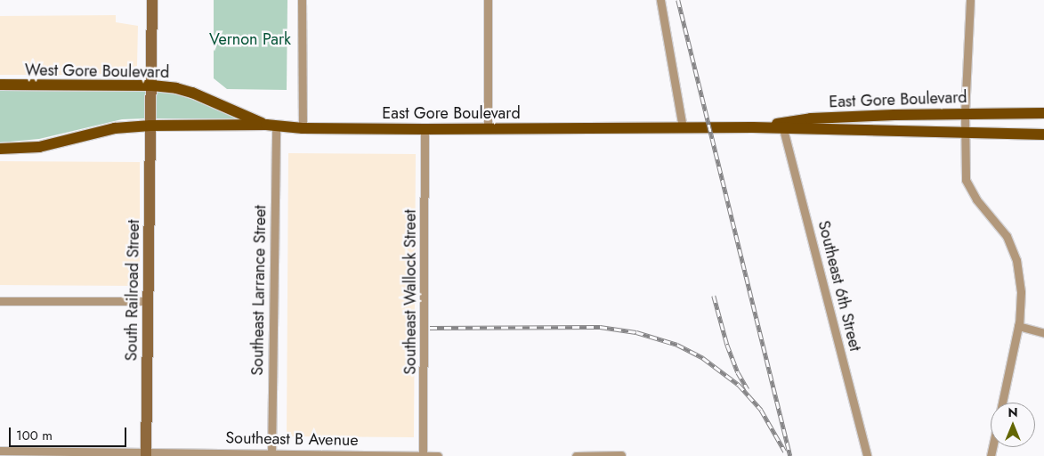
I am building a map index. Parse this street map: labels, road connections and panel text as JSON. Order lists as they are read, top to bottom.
{
  "streets": {
    "main road": ["West Gore Boulevard", "East Gore Boulevard"],
    "street": [
      "Southeast 6th Street",
      "South Railroad Street",
      "Southeast Larrance Street",
      "Southeast Wallock Street",
      "Southeast B Avenue"
    ]
  },
  "crossings": [
    ["West Gore Boulevard", "East Gore Boulevard"],
    ["West Gore Boulevard", "South Railroad Street"],
    ["West Gore Boulevard", "Southeast Larrance Street"],
    ["East Gore Boulevard", "Southeast 6th Street"],
    ["East Gore Boulevard", "South Railroad Street"],
    ["East Gore Boulevard", "Southeast Larrance Street"],
    ["East Gore Boulevard", "Southeast Wallock Street"],
    ["South Railroad Street", "Southeast B Avenue"],
    ["Southeast Larrance Street", "Southeast B Avenue"],
    ["Southeast Wallock Street", "Southeast B Avenue"]
  ],
  "parks": ["Vernon Park"],
  "scale_bar": "100 m",
  "north": "top"
}
